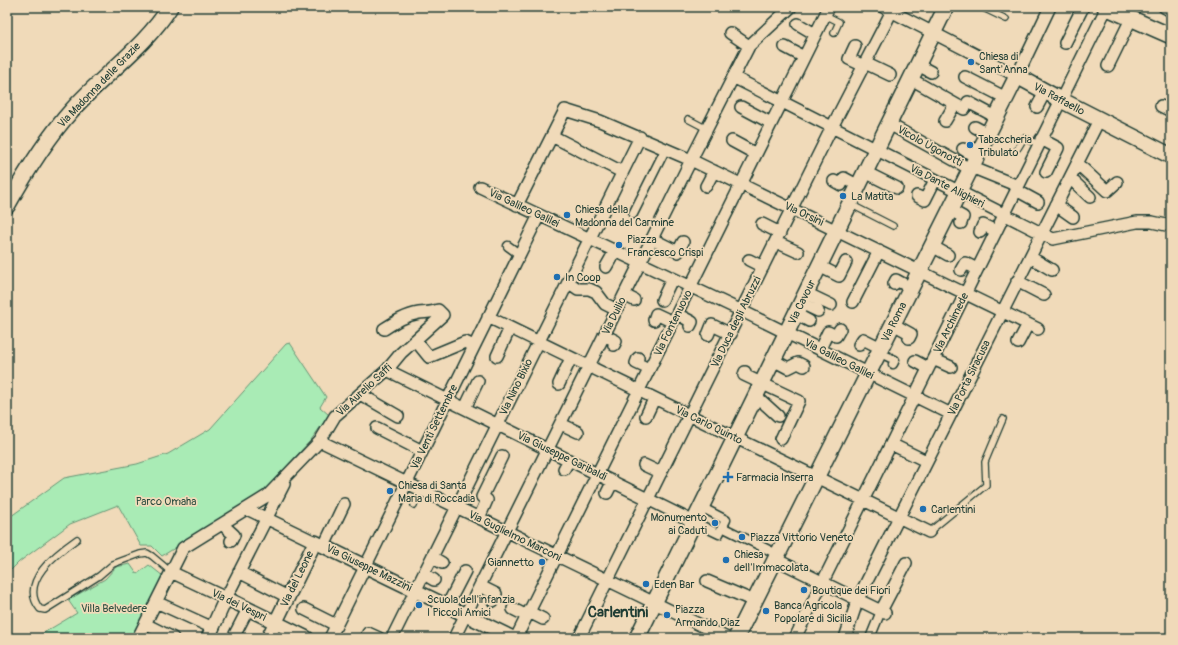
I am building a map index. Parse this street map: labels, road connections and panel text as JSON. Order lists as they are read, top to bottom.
{
  "streets": {
    "main road": [
      "Via Madonna delle Grazie",
      "Via Raffaello",
      "Via Cavour",
      "Via Roma"
    ],
    "street": [
      "Vicolo Ugonotti",
      "Via Dante Alighieri",
      "Via Galileo Galilei",
      "Via Orsini",
      "Via Duilio",
      "Via Duca degli Abruzzi",
      "Via Fontenuovo",
      "Via Archimede",
      "Via Porta Siracusa",
      "Via Nino Bixio",
      "Via Aurelio Saffi",
      "Via Carlo Quinto",
      "Via Venti Settembre",
      "Via Giuseppe Garibaldi",
      "Via Guglielmo Marconi",
      "Via Giuseppe Mazzini",
      "Via del Leone",
      "Via dei Vespri"
    ]
  },
  "crossings": [
    ["Via Raffaello", "Via Cavour"],
    ["Via Raffaello", "Via Duca degli Abruzzi"],
    ["Via Raffaello", "Via Roma"],
    ["Via Raffaello", "Via Archimede"],
    ["Via Raffaello", "Via Porta Siracusa"],
    ["Vicolo Ugonotti", "Via Cavour"],
    ["Vicolo Ugonotti", "Via Roma"],
    ["Via Dante Alighieri", "Via Cavour"],
    ["Via Dante Alighieri", "Via Duilio"],
    ["Via Dante Alighieri", "Via Duca degli Abruzzi"],
    ["Via Dante Alighieri", "Via Roma"],
    ["Via Dante Alighieri", "Via Fontenuovo"],
    ["Via Dante Alighieri", "Via Archimede"],
    ["Via Dante Alighieri", "Via Porta Siracusa"],
    ["Via Galileo Galilei", "Via Cavour"],
    ["Via Galileo Galilei", "Via Duilio"],
    ["Via Galileo Galilei", "Via Duca degli Abruzzi"],
    ["Via Galileo Galilei", "Via Roma"],
    ["Via Galileo Galilei", "Via Fontenuovo"],
    ["Via Galileo Galilei", "Via Archimede"],
    ["Via Galileo Galilei", "Via Porta Siracusa"],
    ["Via Galileo Galilei", "Via Nino Bixio"],
    ["Via Galileo Galilei", "Via Venti Settembre"],
    ["Via Orsini", "Via Cavour"],
    ["Via Orsini", "Via Duilio"],
    ["Via Orsini", "Via Duca degli Abruzzi"],
    ["Via Orsini", "Via Roma"],
    ["Via Orsini", "Via Fontenuovo"],
    ["Via Orsini", "Via Archimede"],
    ["Via Orsini", "Via Porta Siracusa"],
    ["Via Orsini", "Via Nino Bixio"],
    ["Via Cavour", "Via Carlo Quinto"],
    ["Via Cavour", "Via Giuseppe Garibaldi"],
    ["Via Cavour", "Via Guglielmo Marconi"],
    ["Via Duilio", "Via Carlo Quinto"],
    ["Via Duilio", "Via Giuseppe Garibaldi"],
    ["Via Duilio", "Via Guglielmo Marconi"],
    ["Via Duilio", "Via Giuseppe Mazzini"],
    ["Via Duca degli Abruzzi", "Via Carlo Quinto"],
    ["Via Duca degli Abruzzi", "Via Giuseppe Garibaldi"],
    ["Via Duca degli Abruzzi", "Via Guglielmo Marconi"],
    ["Via Roma", "Via Carlo Quinto"],
    ["Via Roma", "Via Guglielmo Marconi"],
    ["Via Fontenuovo", "Via Carlo Quinto"],
    ["Via Fontenuovo", "Via Giuseppe Garibaldi"],
    ["Via Fontenuovo", "Via Guglielmo Marconi"],
    ["Via Fontenuovo", "Via Giuseppe Mazzini"],
    ["Via Archimede", "Via Carlo Quinto"],
    ["Via Porta Siracusa", "Via Carlo Quinto"],
    ["Via Nino Bixio", "Via Carlo Quinto"],
    ["Via Nino Bixio", "Via Giuseppe Garibaldi"],
    ["Via Nino Bixio", "Via Guglielmo Marconi"],
    ["Via Nino Bixio", "Via Giuseppe Mazzini"],
    ["Via Aurelio Saffi", "Via Giuseppe Garibaldi"],
    ["Via Aurelio Saffi", "Via Guglielmo Marconi"],
    ["Via Aurelio Saffi", "Via Giuseppe Mazzini"],
    ["Via Aurelio Saffi", "Via dei Vespri"],
    ["Via Carlo Quinto", "Via Venti Settembre"],
    ["Via Venti Settembre", "Via Giuseppe Garibaldi"],
    ["Via Venti Settembre", "Via Guglielmo Marconi"],
    ["Via Venti Settembre", "Via Giuseppe Mazzini"],
    ["Via Giuseppe Mazzini", "Via del Leone"],
    ["Via del Leone", "Via dei Vespri"]
  ],
  "districts": ["Carlentini"],
  "parks": ["Parco Omaha", "Villa Belvedere"],
  "places": {
    "other": [
      "Chiesa di Sant'Anna",
      "Tabaccheria Tribulato",
      "La Matita",
      "Chiesa della Madonna del Carmine",
      "Piazza Francesco Crispi",
      "In Coop",
      "Chiesa di Santa Maria di Roccadia",
      "Carlentini",
      "Monumento ai Caduti",
      "Piazza Vittorio Veneto",
      "Chiesa dell'Immacolata",
      "Giannetto",
      "Eden Bar",
      "Boutique dei Fiori",
      "Scuola dell'infanzia I Piccoli Amici",
      "Banca Agricola Popolare di Sicilia",
      "Piazza Armando Diaz"
    ],
    "health": ["Farmacia Inserra"]
  }
}
